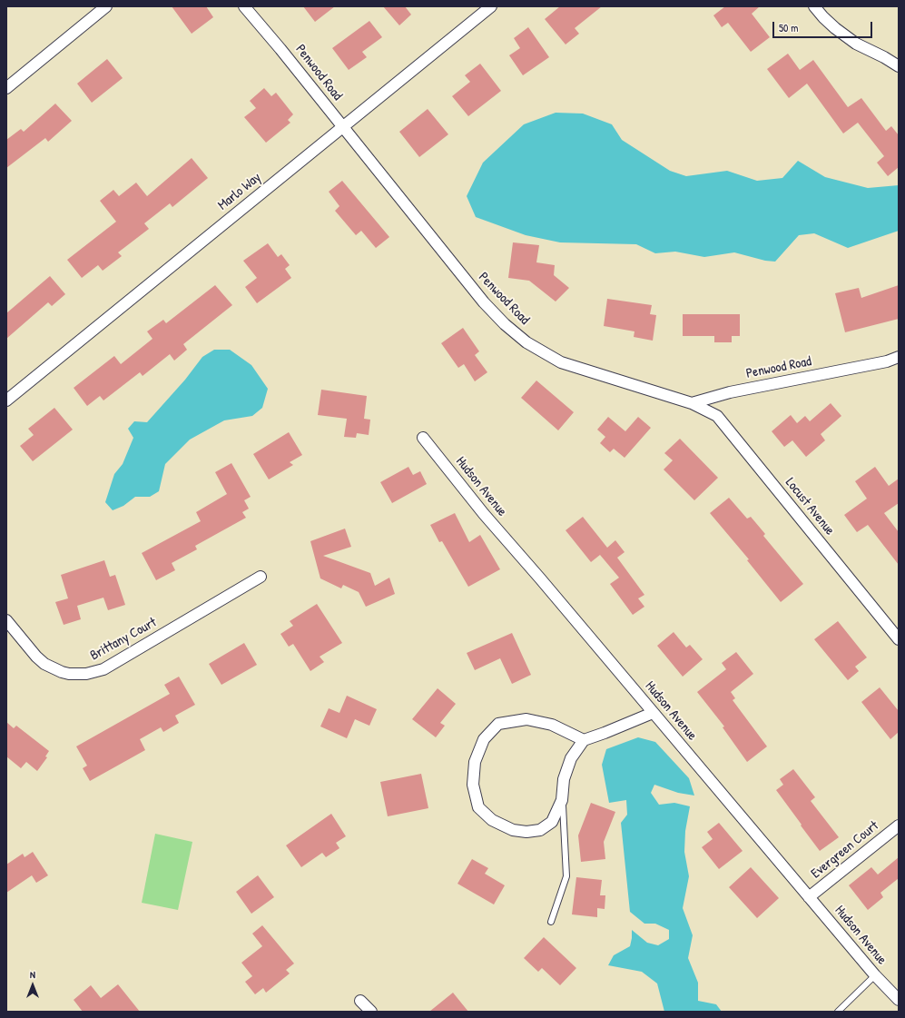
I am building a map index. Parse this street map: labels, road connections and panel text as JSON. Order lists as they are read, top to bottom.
{
  "streets": {
    "street": [
      "Penwood Road",
      "Marlo Way",
      "Hudson Avenue",
      "Locust Avenue",
      "Brittany Court",
      "Evergreen Court"
    ]
  },
  "crossings": [
    ["Penwood Road", "Marlo Way"],
    ["Penwood Road", "Locust Avenue"],
    ["Hudson Avenue", "Evergreen Court"]
  ],
  "scale_bar": "50 m",
  "north": "top"
}
